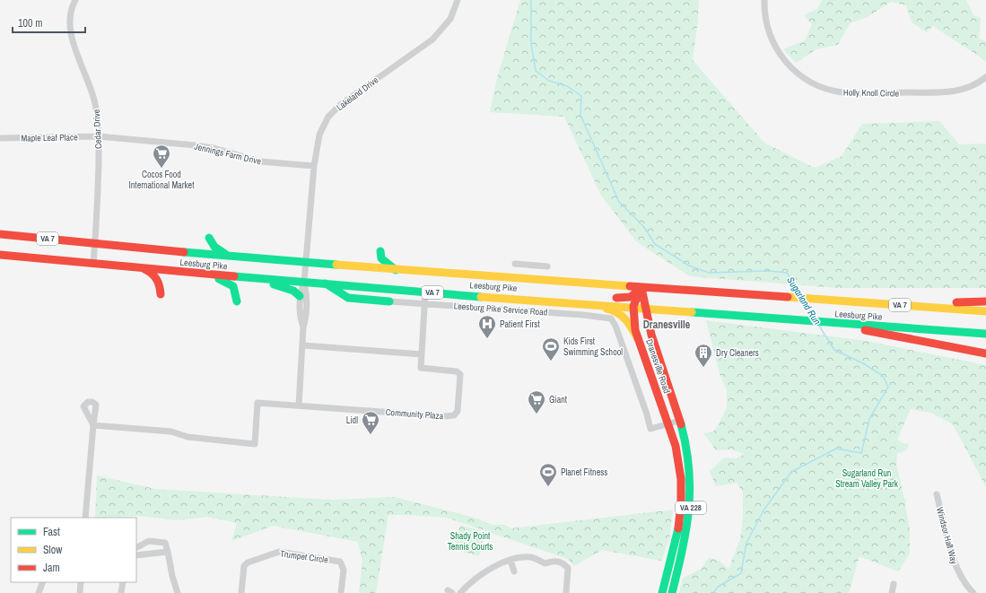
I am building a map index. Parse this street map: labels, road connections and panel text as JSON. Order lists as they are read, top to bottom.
{
  "streets": {
    "main road": [
      "VA 7",
      "Leesburg Pike",
      "Dranesville Road",
      "VA 228"
    ],
    "street": [
      "Holly Knoll Circle",
      "Lakeland Drive",
      "Cedar Drive",
      "Maple Leaf Place",
      "Jennings Farm Drive",
      "Leesburg Pike Service Road",
      "Community Plaza",
      "Windsor Hall Way",
      "Trumpet Circle"
    ]
  },
  "crossings": [
    ["Lakeland Drive", "Jennings Farm Drive"],
    ["Lakeland Drive", "Leesburg Pike"],
    ["Cedar Drive", "Maple Leaf Place"],
    ["Cedar Drive", "Jennings Farm Drive"],
    ["Cedar Drive", "Leesburg Pike"],
    ["Maple Leaf Place", "Jennings Farm Drive"],
    ["Leesburg Pike", "Dranesville Road"],
    ["Leesburg Pike", "Community Plaza"],
    ["Leesburg Pike Service Road", "Dranesville Road"],
    ["Leesburg Pike Service Road", "Community Plaza"]
  ],
  "districts": ["Dranesville"],
  "water": ["Sugarland Run"],
  "parks": ["Sugarland Run Stream Valley Park", "Shady Point Tennis Courts"],
  "places": {
    "supermarket": ["Cocos Food International Market", "Giant", "Lidl"],
    "hospital": ["Patient First"],
    "sports": ["Kids First Swimming School", "Planet Fitness"],
    "building": ["Dry Cleaners"]
  },
  "legend": ["Fast", "Slow", "Jam"],
  "scale_bar": "100 m"
}
